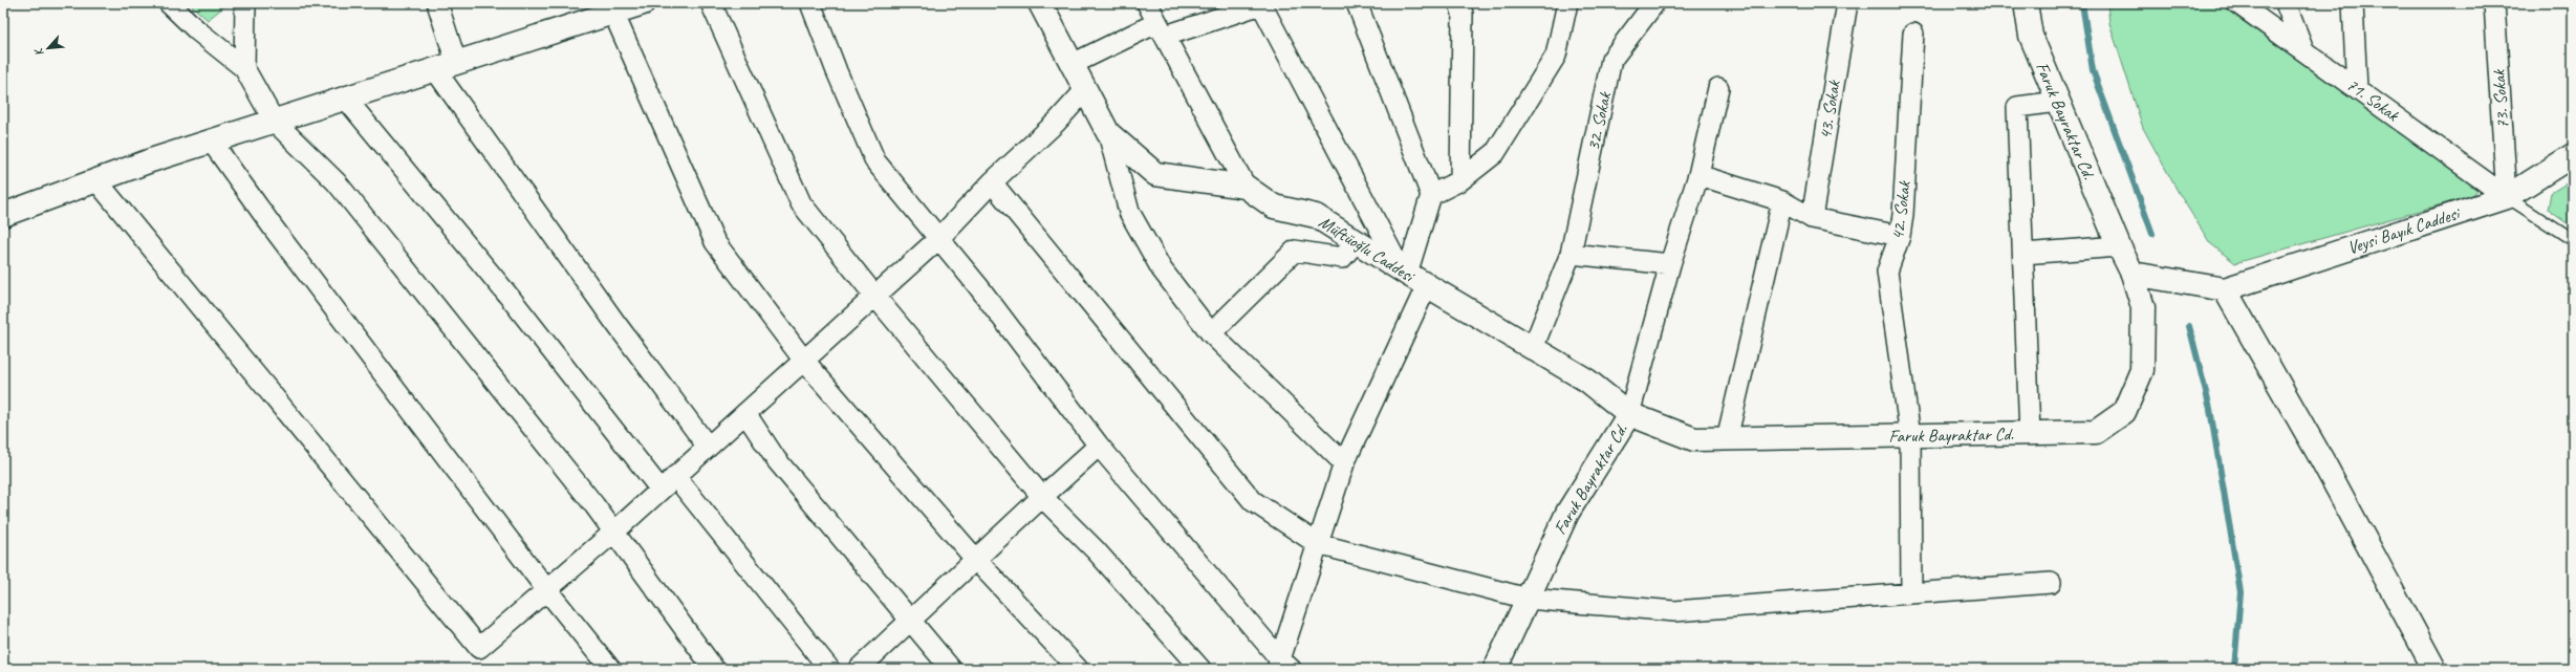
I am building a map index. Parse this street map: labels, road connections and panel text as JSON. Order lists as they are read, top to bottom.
{
  "streets": {
    "street": [
      "71. Sokak",
      "73. Sokak",
      "43. Sokak",
      "Faruk Bayraktar Cd.",
      "32. Sokak",
      "42. Sokak",
      "Veysi Bayık Caddesi",
      "Müftüoğlu Caddesi"
    ]
  },
  "crossings": [
    ["71. Sokak", "73. Sokak"],
    ["71. Sokak", "Veysi Bayık Caddesi"],
    ["73. Sokak", "Veysi Bayık Caddesi"],
    ["Faruk Bayraktar Cd.", "42. Sokak"],
    ["Faruk Bayraktar Cd.", "Müftüoğlu Caddesi"],
    ["32. Sokak", "Müftüoğlu Caddesi"]
  ],
  "north": "bottom left"
}
